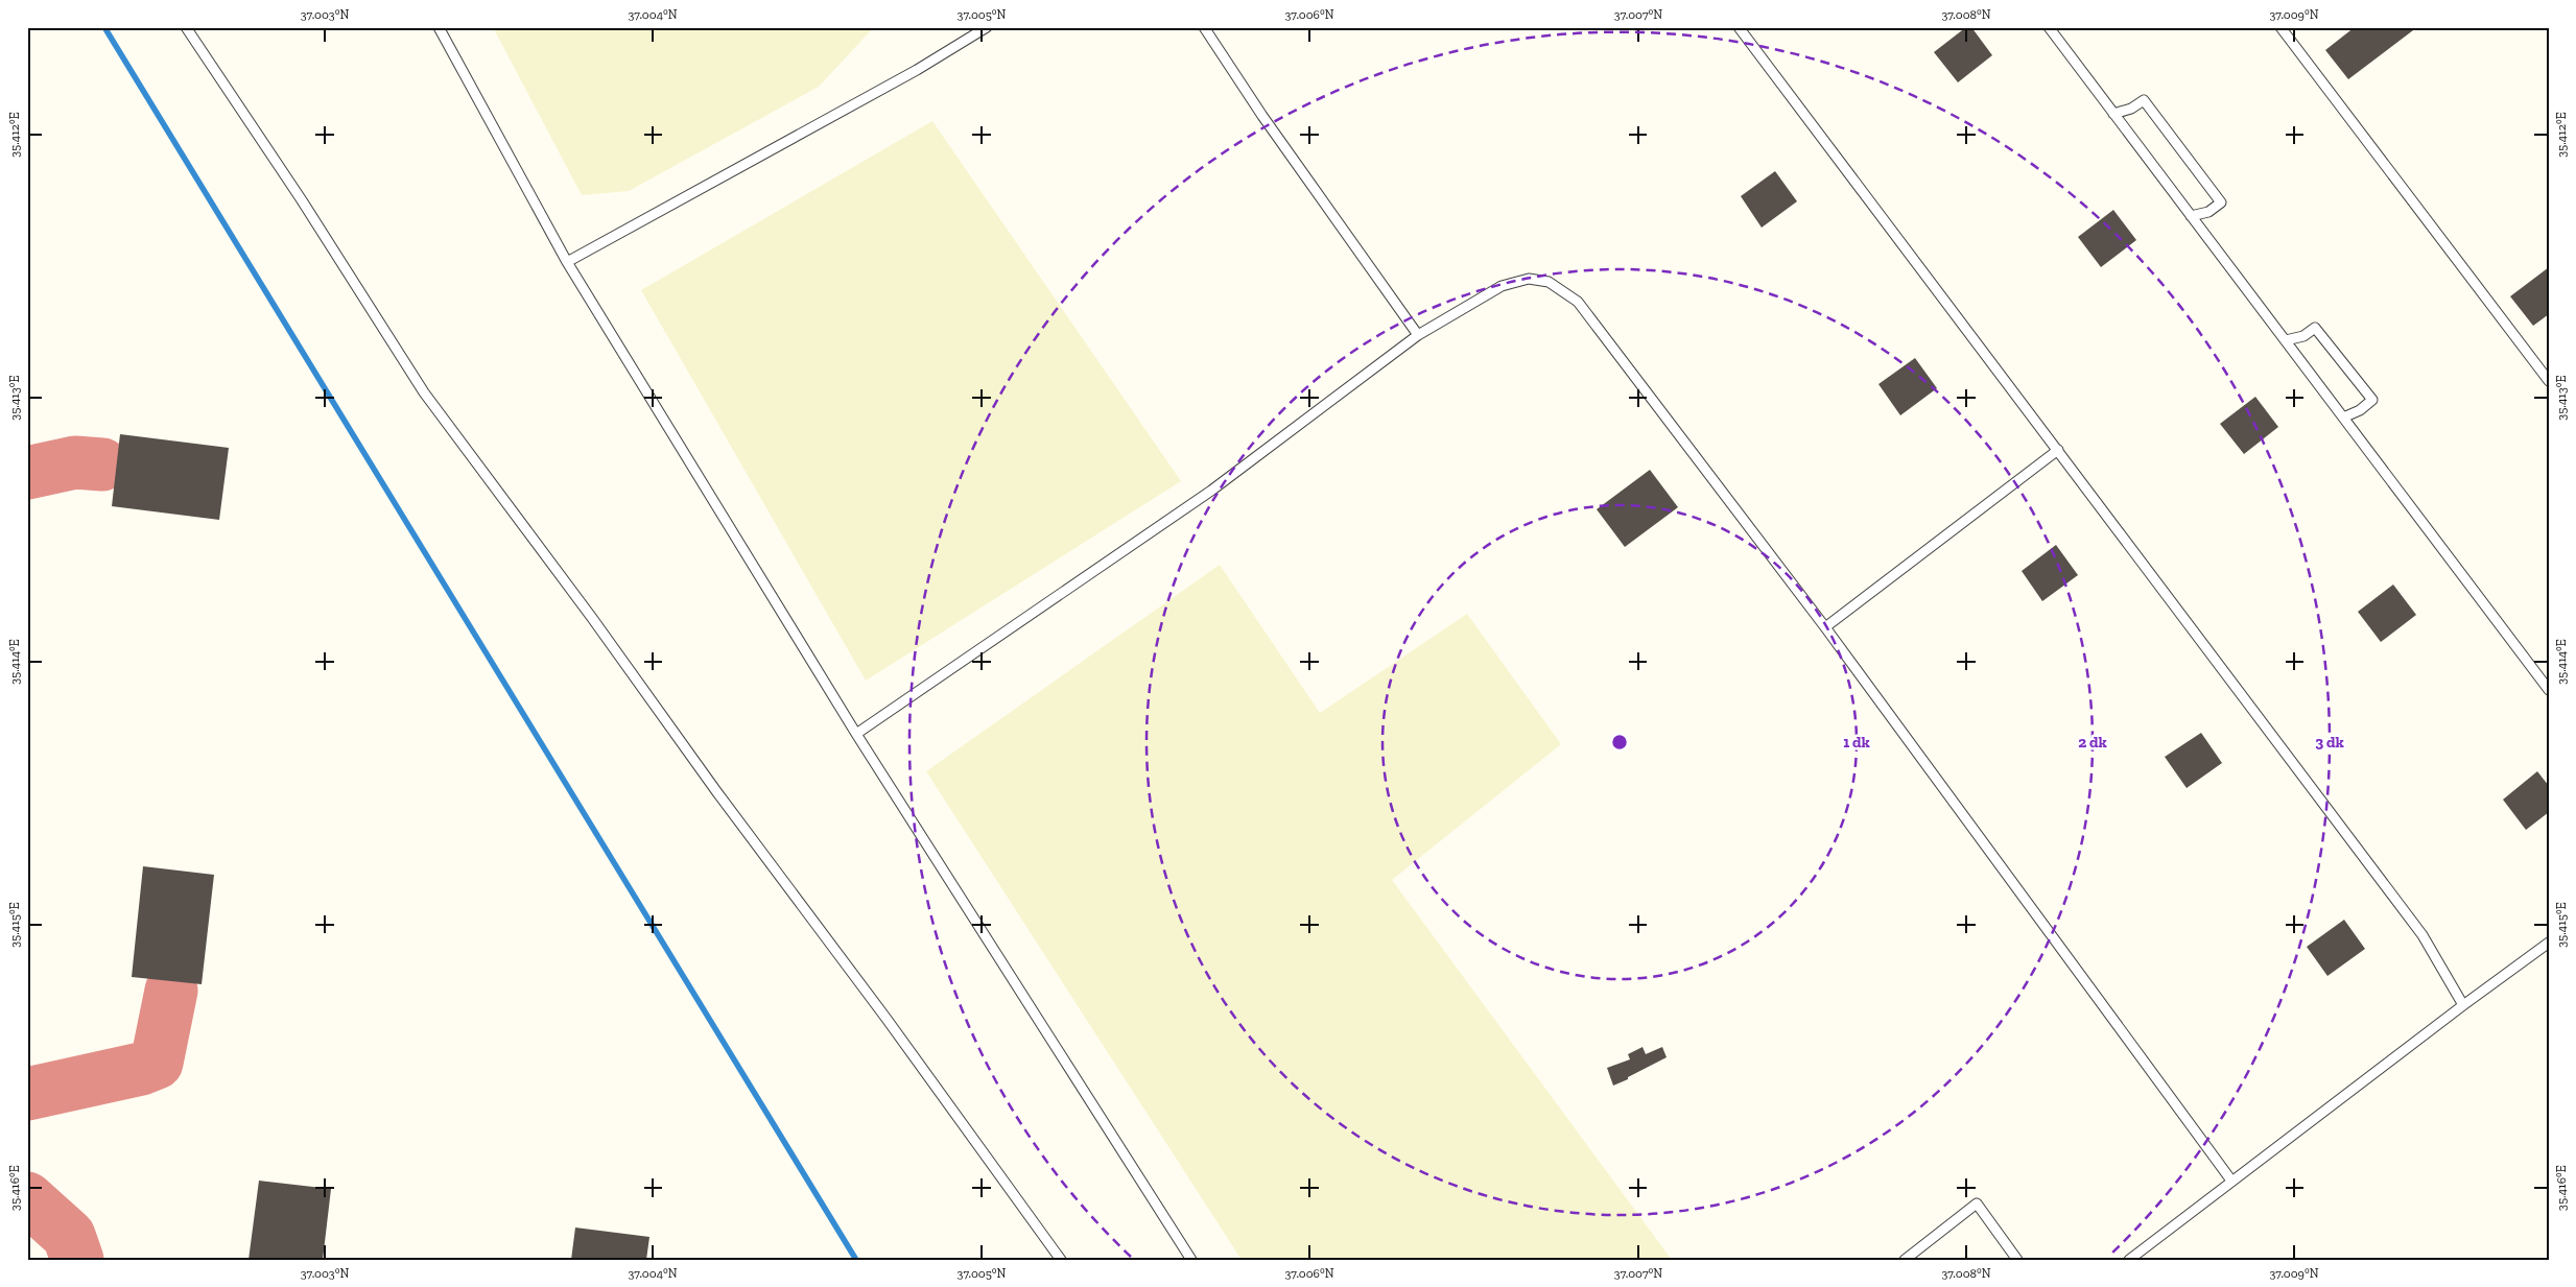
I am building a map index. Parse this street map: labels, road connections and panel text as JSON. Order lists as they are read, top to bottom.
{
  "coordinates": [
    "37.003°N",
    "37.004°N",
    "37.005°N",
    "37.006°N",
    "37.007°N",
    "37.008°N",
    "37.009°N",
    "35.412°E",
    "35.413°E",
    "35.414°E",
    "35.415°E",
    "35.416°E"
  ],
  "rings": ["1 dk", "2 dk", "3 dk"]
}
